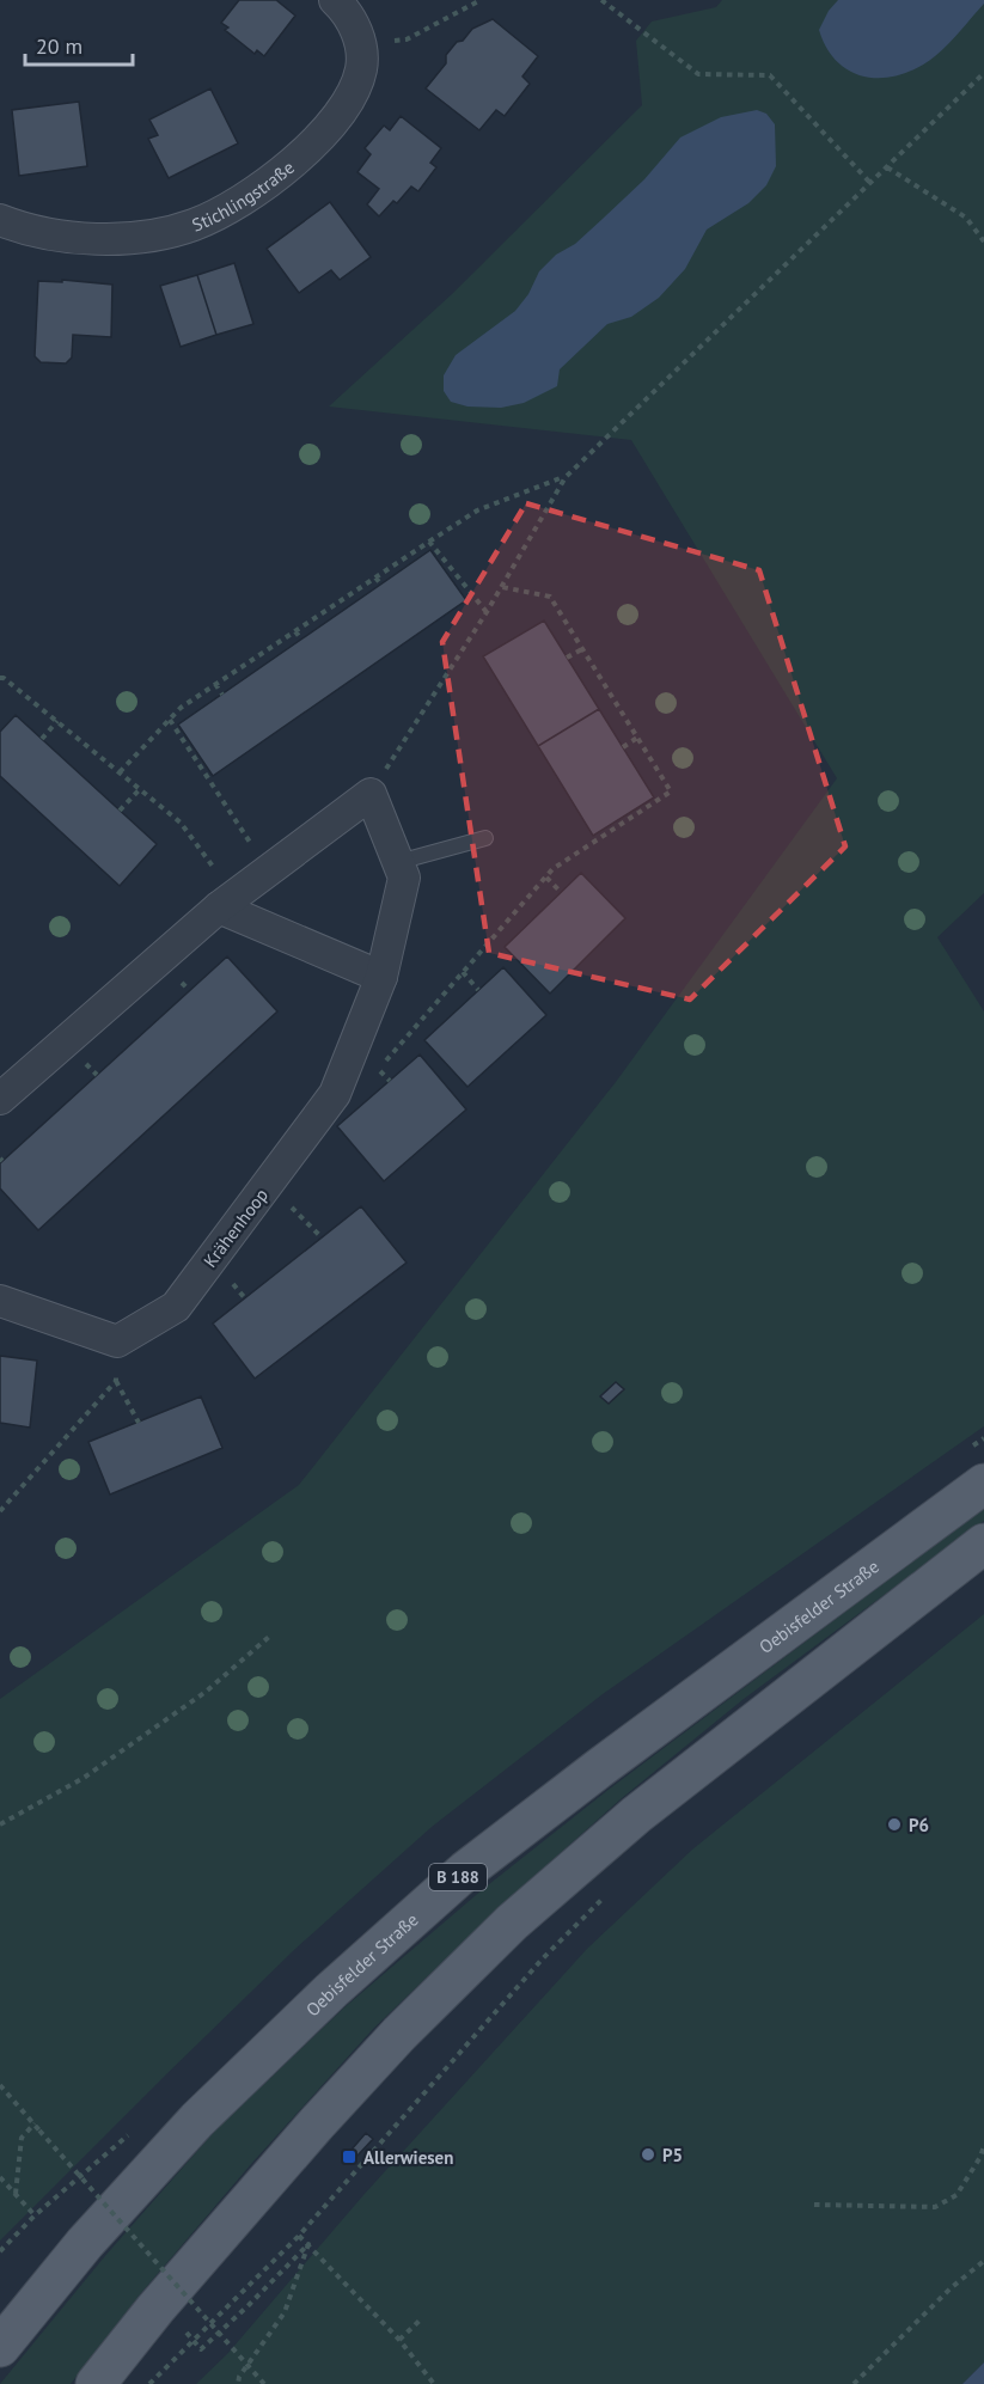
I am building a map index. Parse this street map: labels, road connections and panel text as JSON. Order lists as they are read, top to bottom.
{
  "streets": {
    "main road": ["Oebisfelder Straße", "B 188"],
    "street": ["Stichlingstraße", "Krähenhoop"]
  },
  "places": {
    "other": ["P6", "P5"],
    "transit": ["Allerwiesen"]
  },
  "scale_bar": "20 m"
}
